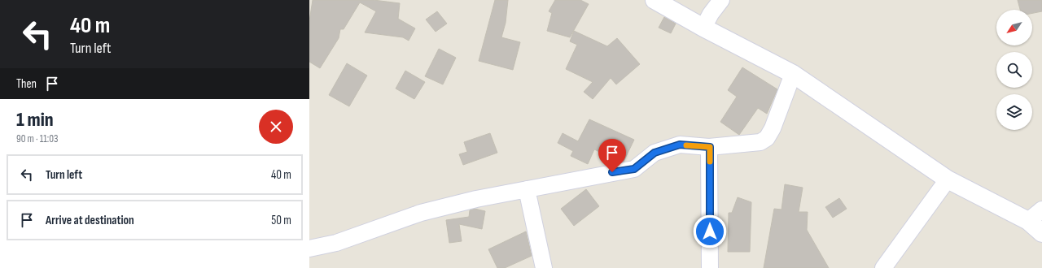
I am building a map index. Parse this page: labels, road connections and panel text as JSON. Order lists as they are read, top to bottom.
{
  "north": "bottom left",
  "page": {
    "turn": ["40 m", "Turn left"],
    "then": "Then",
    "heading": ["1 min", "90 m · 11:03"],
    "list": [
      {
        "name": "Turn left",
        "value": "40 m"
      },
      {
        "name": "Arrive at destination",
        "value": "50 m"
      }
    ]
  }
}
